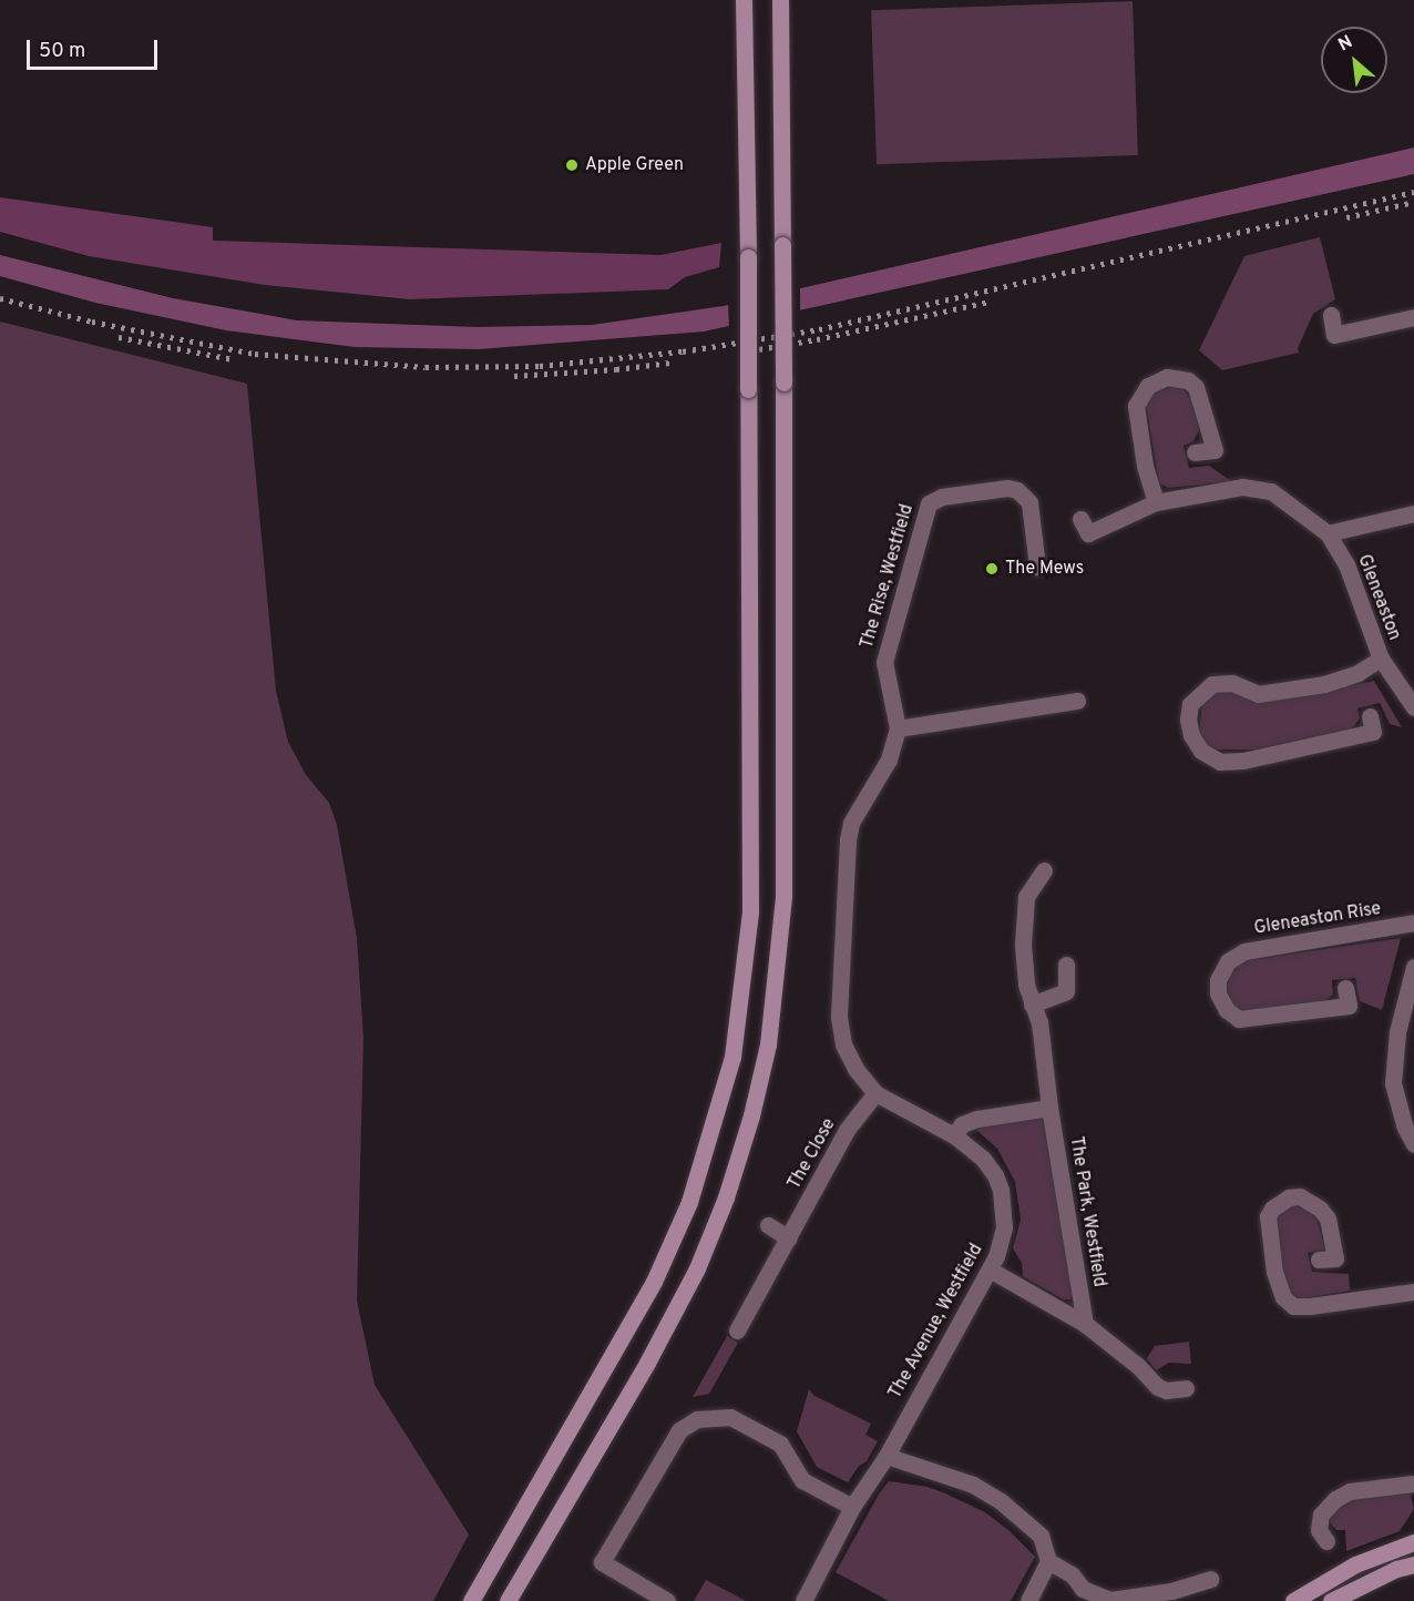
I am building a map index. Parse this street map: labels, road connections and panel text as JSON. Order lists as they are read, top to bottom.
{
  "streets": {
    "street": [
      "The Rise, Westfield",
      "Gleneaston",
      "Gleneaston Rise",
      "The Close",
      "The Park, Westfield",
      "The Avenue, Westfield"
    ]
  },
  "crossings": [
    ["The Rise, Westfield", "The Avenue, Westfield"],
    ["The Close", "The Avenue, Westfield"]
  ],
  "places": ["Apple Green", "The Mews"],
  "scale_bar": "50 m",
  "north": "top left"
}
